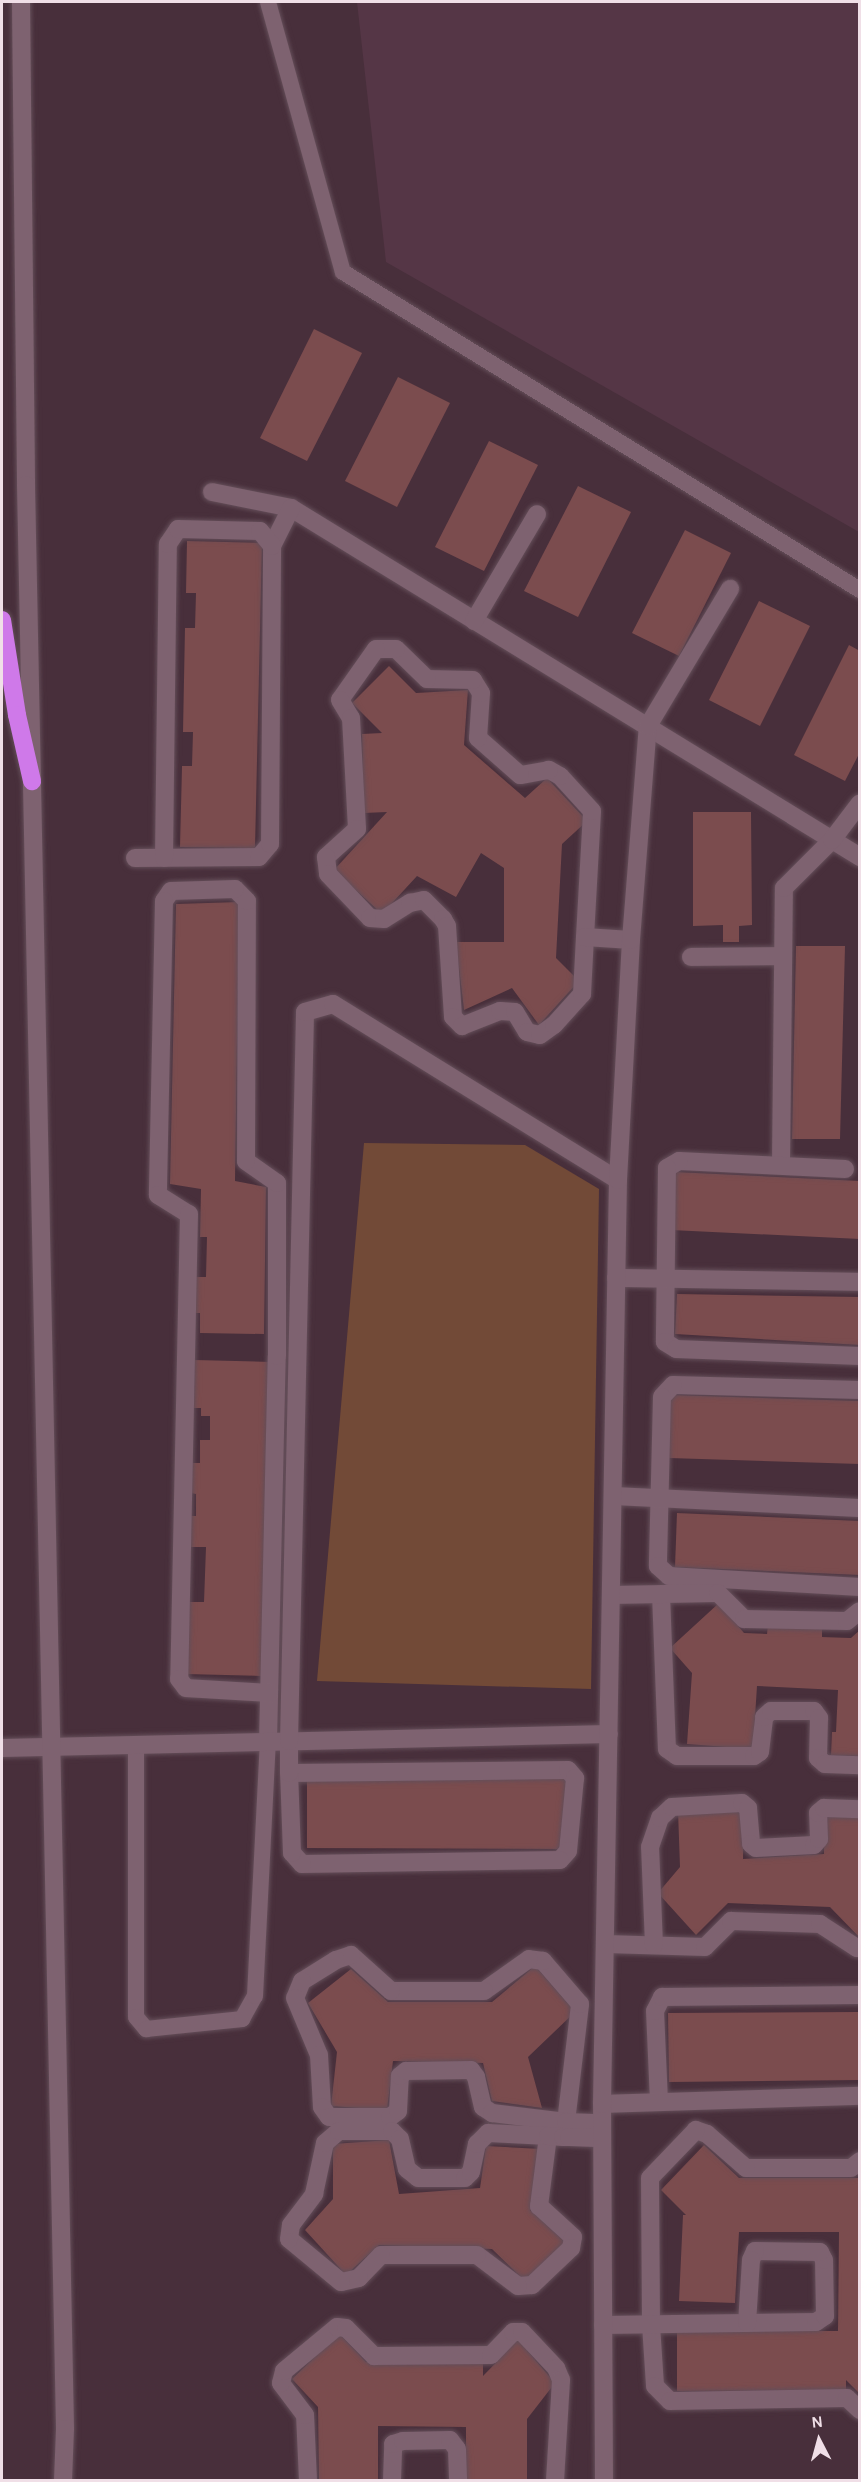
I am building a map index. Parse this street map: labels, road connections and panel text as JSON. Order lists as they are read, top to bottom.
{
  "north": "top"
}
